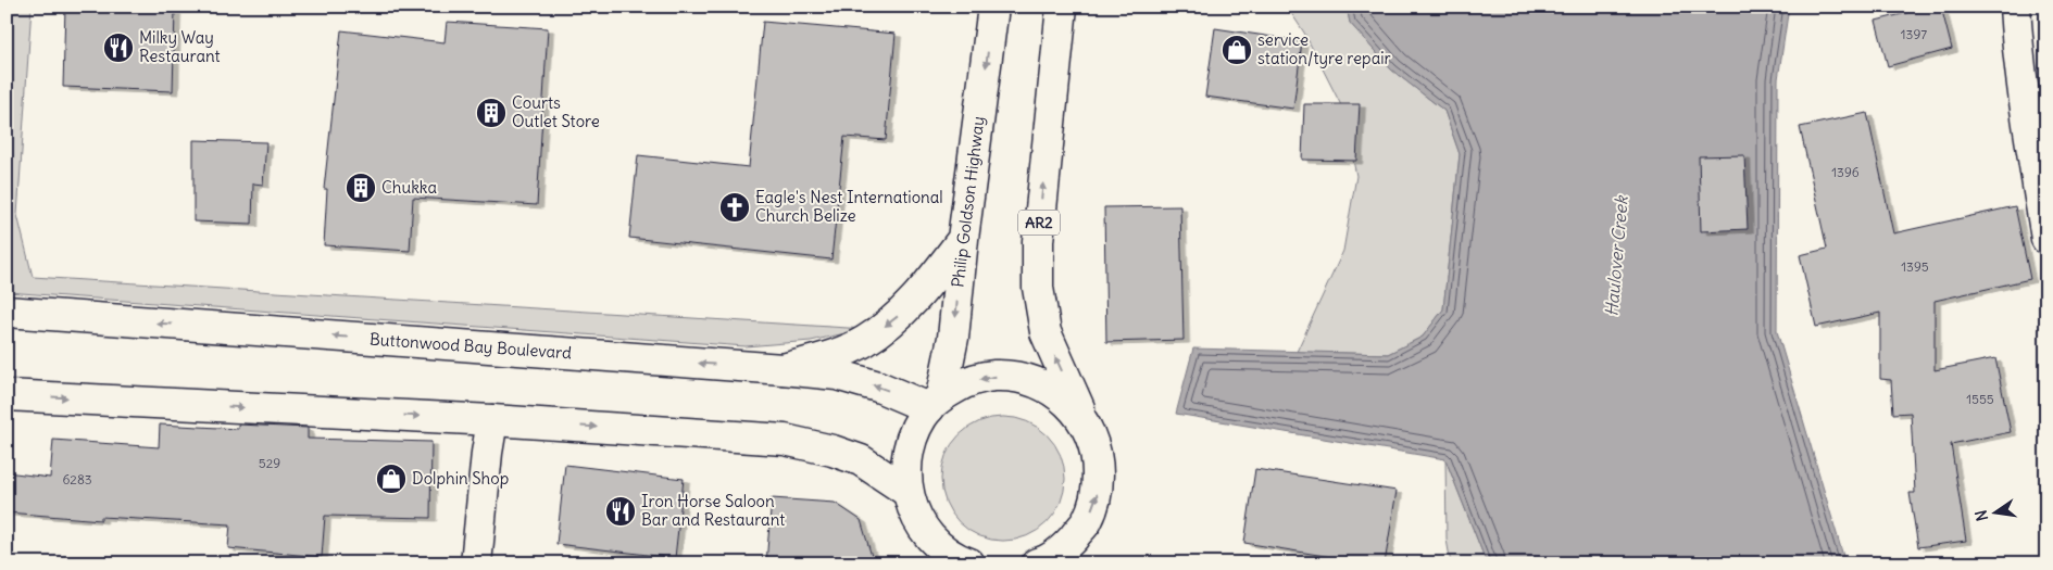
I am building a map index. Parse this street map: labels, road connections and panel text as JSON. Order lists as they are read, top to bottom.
{
  "streets": {
    "street": ["Philip Goldson Highway", "AR2", "Buttonwood Bay Boulevard"]
  },
  "crossings": [
    ["Philip Goldson Highway", "Buttonwood Bay Boulevard"]
  ],
  "water": ["Haulover Creek"],
  "places": {
    "restaurant": ["Milky Way Restaurant", "Iron Horse Saloon Bar and Restaurant"],
    "shop": ["service station/tyre repair", "Dolphin Shop"],
    "building": ["Courts Outlet Store", "Chukka"],
    "church": ["Eagle's Nest International Church Belize"]
  },
  "house_numbers": [
    "1397",
    "1396",
    "1395",
    "1555",
    "529",
    "6283"
  ],
  "north": "left"
}
